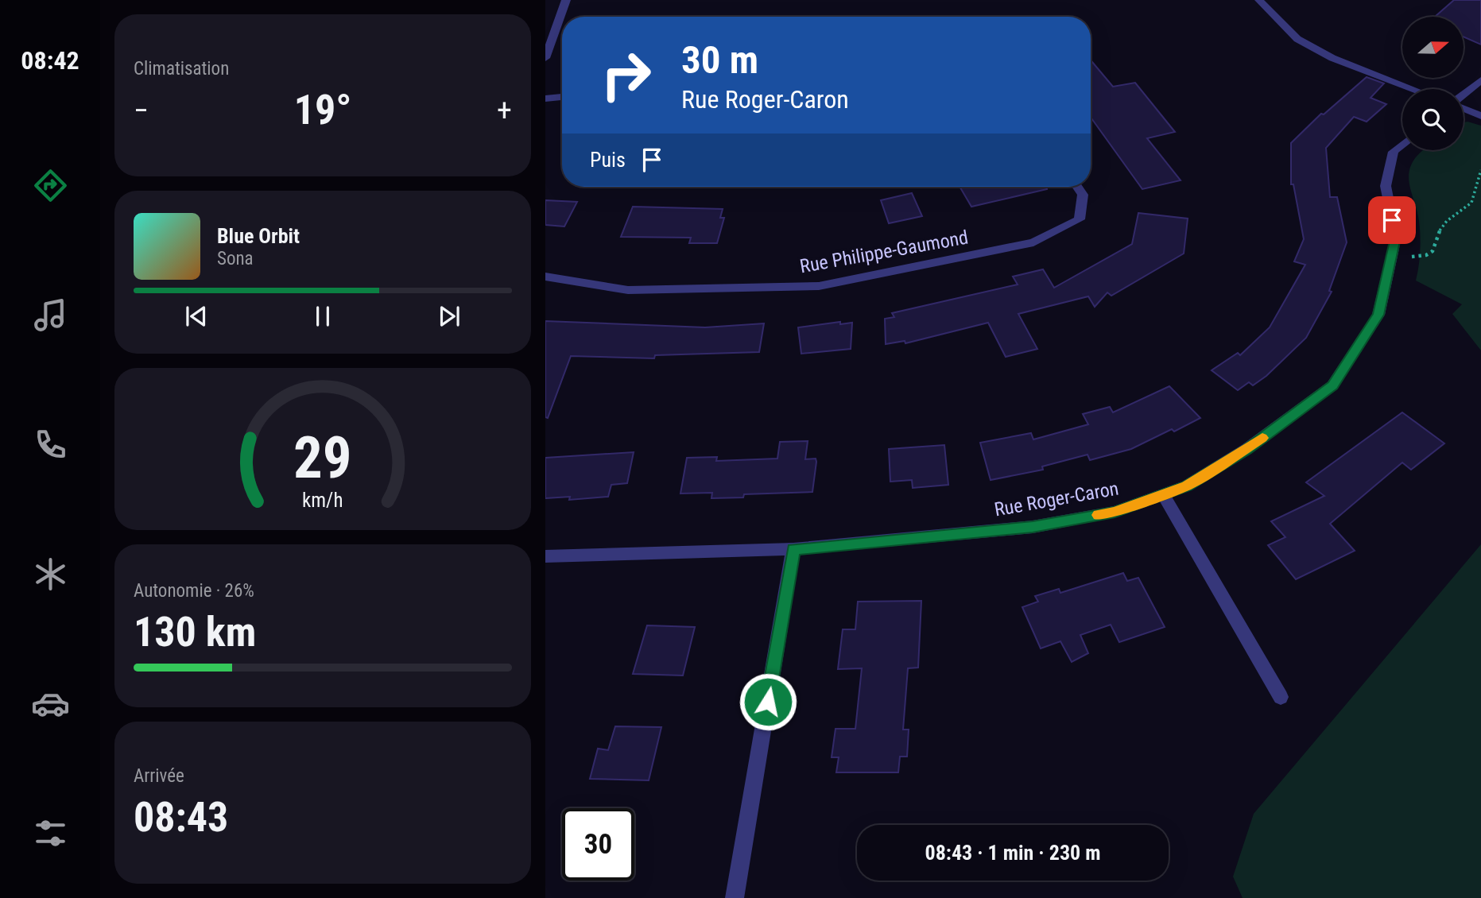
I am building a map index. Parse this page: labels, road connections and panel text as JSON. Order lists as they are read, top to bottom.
{
  "streets": {
    "street": ["Rue Philippe-Gaumond", "Rue Roger-Caron"]
  },
  "north": "right",
  "page": {
    "tabs": "08:42",
    "tile": [
      "Climatisation",
      ["Autonomie · 26%", "130 km"],
      ["Arrivée", "08:43"]
    ],
    "turn": ["30 m", "Rue Roger-Caron"],
    "heat": ["−", "19°", "+"],
    "then": "Puis",
    "song": ["Blue Orbit", "Sona"],
    "limit": "30",
    "trip": "08:43 · 1 min · 230 m",
    "gauge": ["29", "km/h"]
  }
}
